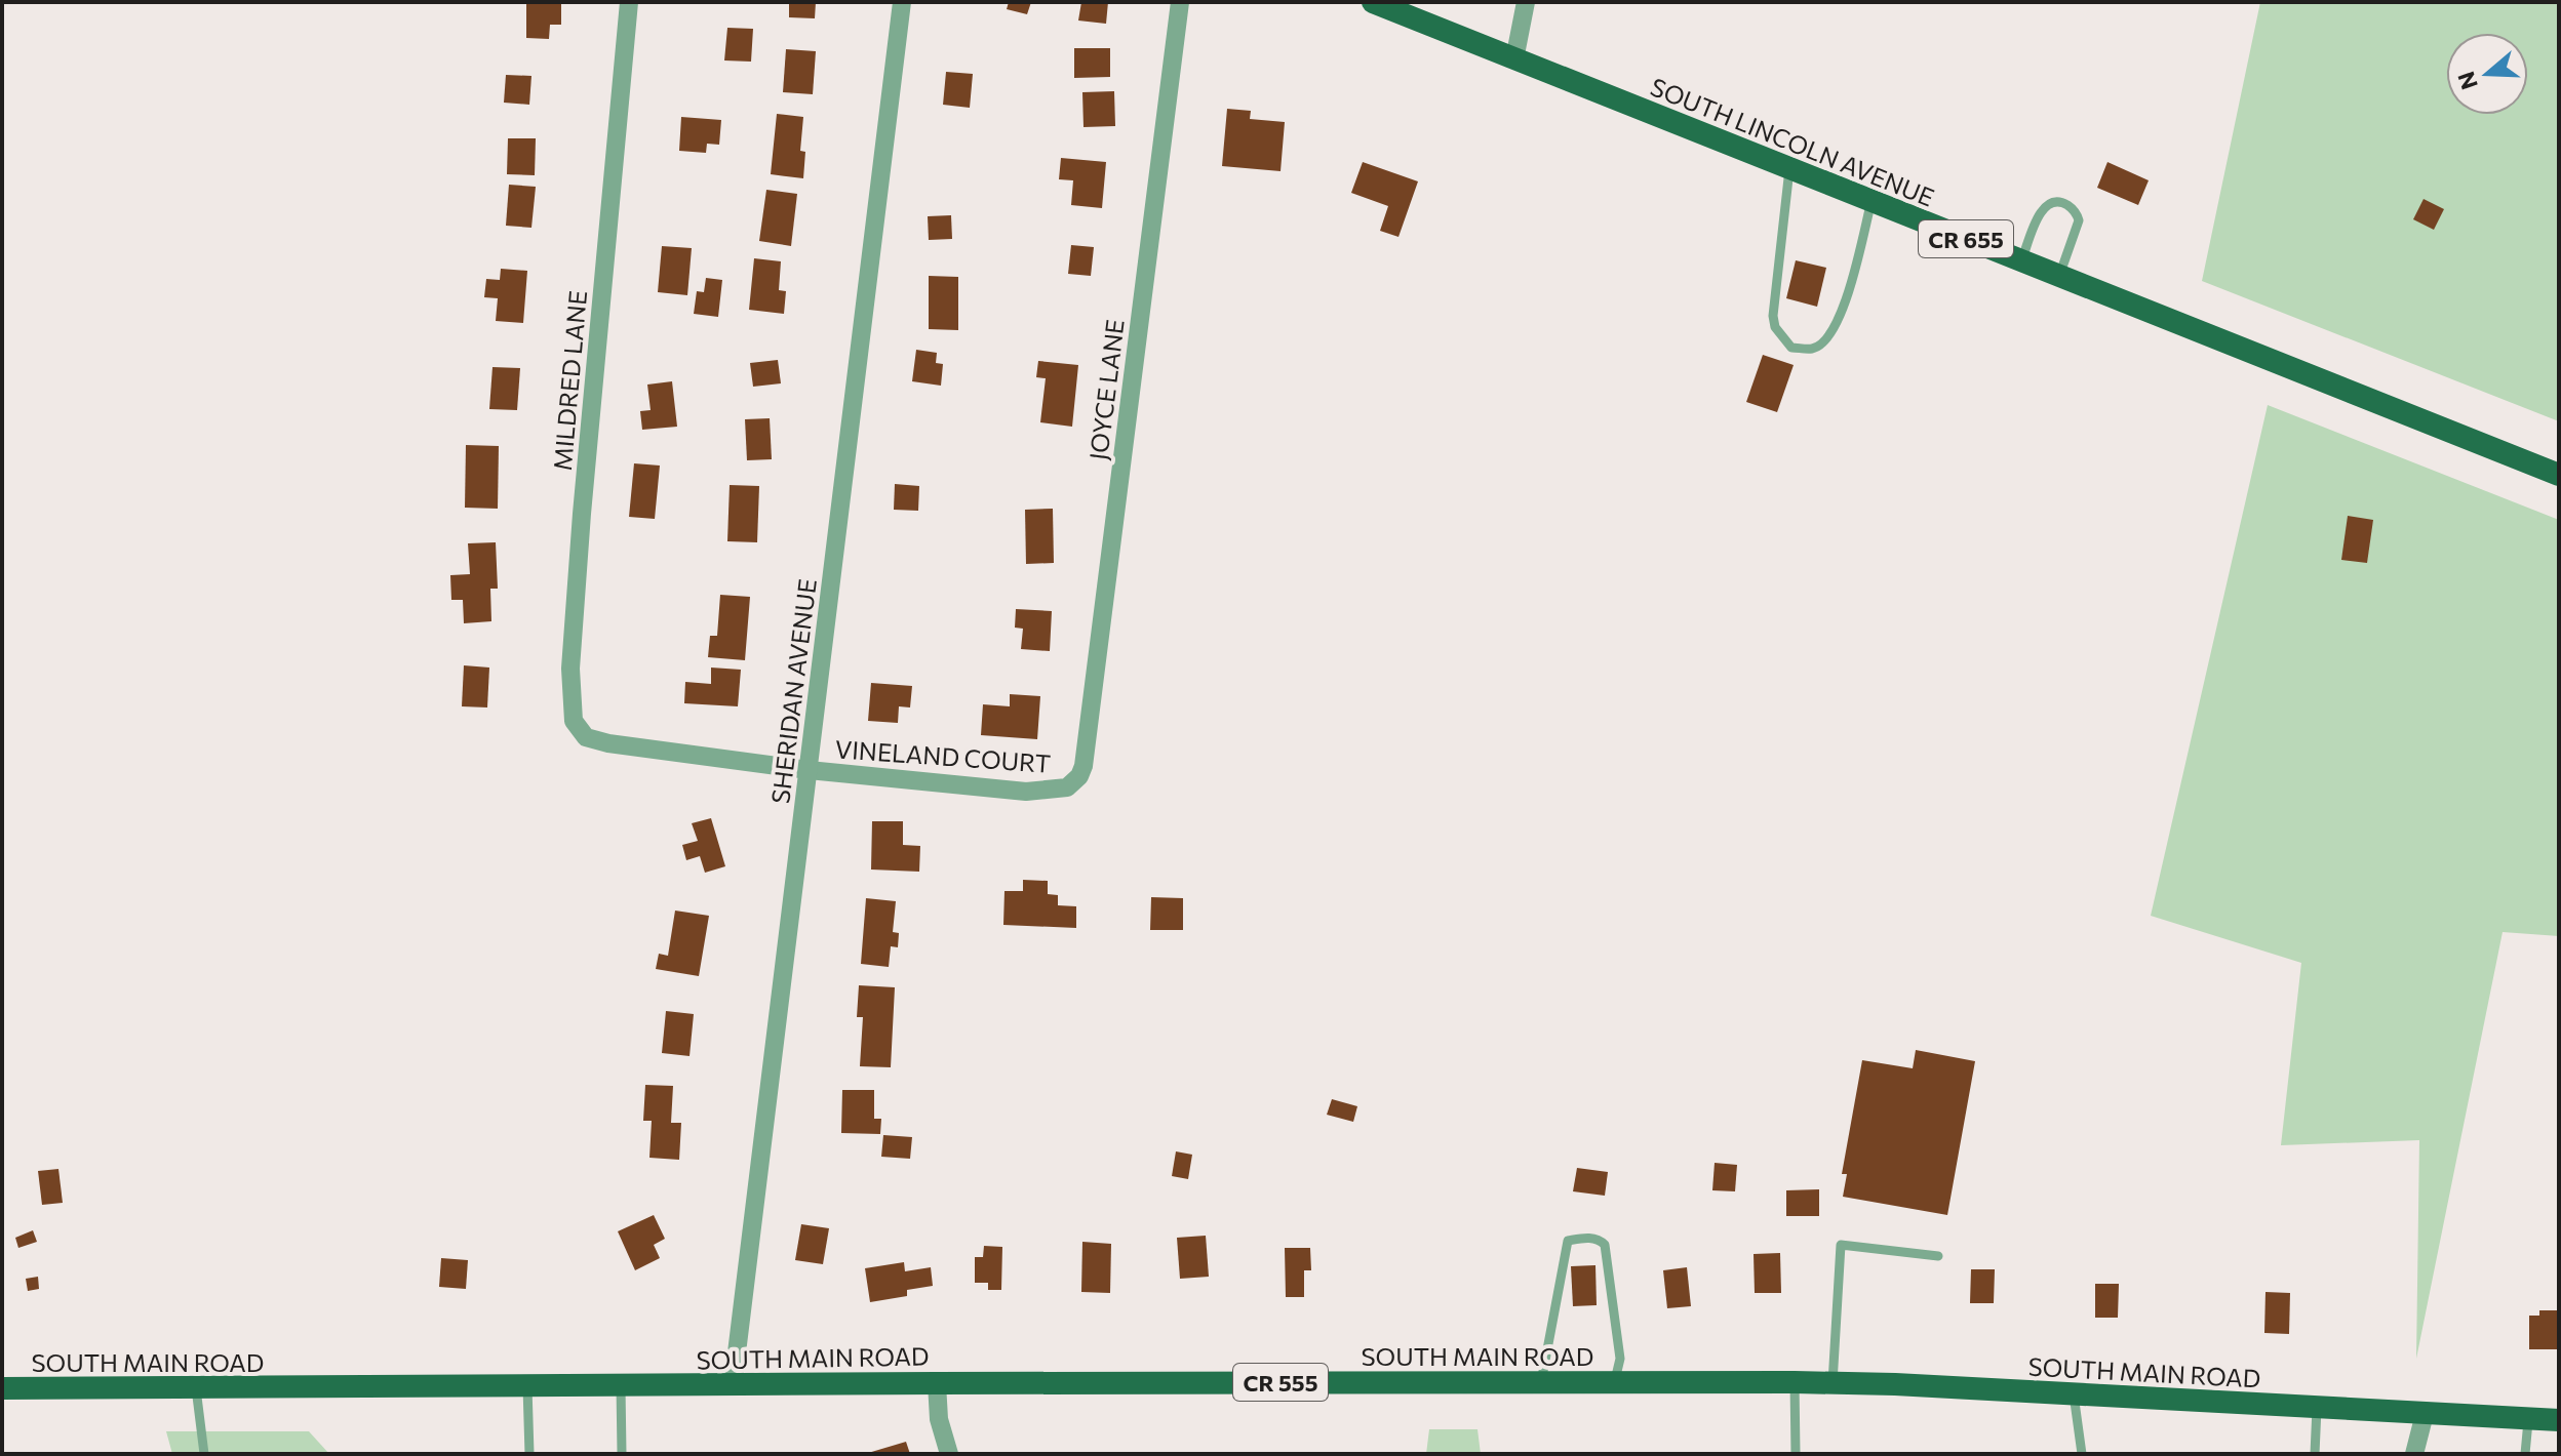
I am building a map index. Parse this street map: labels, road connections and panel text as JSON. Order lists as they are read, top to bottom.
{
  "streets": {
    "main road": [
      "SOUTH LINCOLN AVENUE",
      "CR 655",
      "SOUTH MAIN ROAD",
      "CR 555"
    ],
    "street": [
      "MILDRED LANE",
      "JOYCE LANE",
      "SHERIDAN AVENUE",
      "VINELAND COURT"
    ]
  },
  "crossings": [
    ["MILDRED LANE", "VINELAND COURT"],
    ["JOYCE LANE", "VINELAND COURT"],
    ["SHERIDAN AVENUE", "VINELAND COURT"],
    ["SHERIDAN AVENUE", "SOUTH MAIN ROAD"]
  ],
  "north": "left"
}
